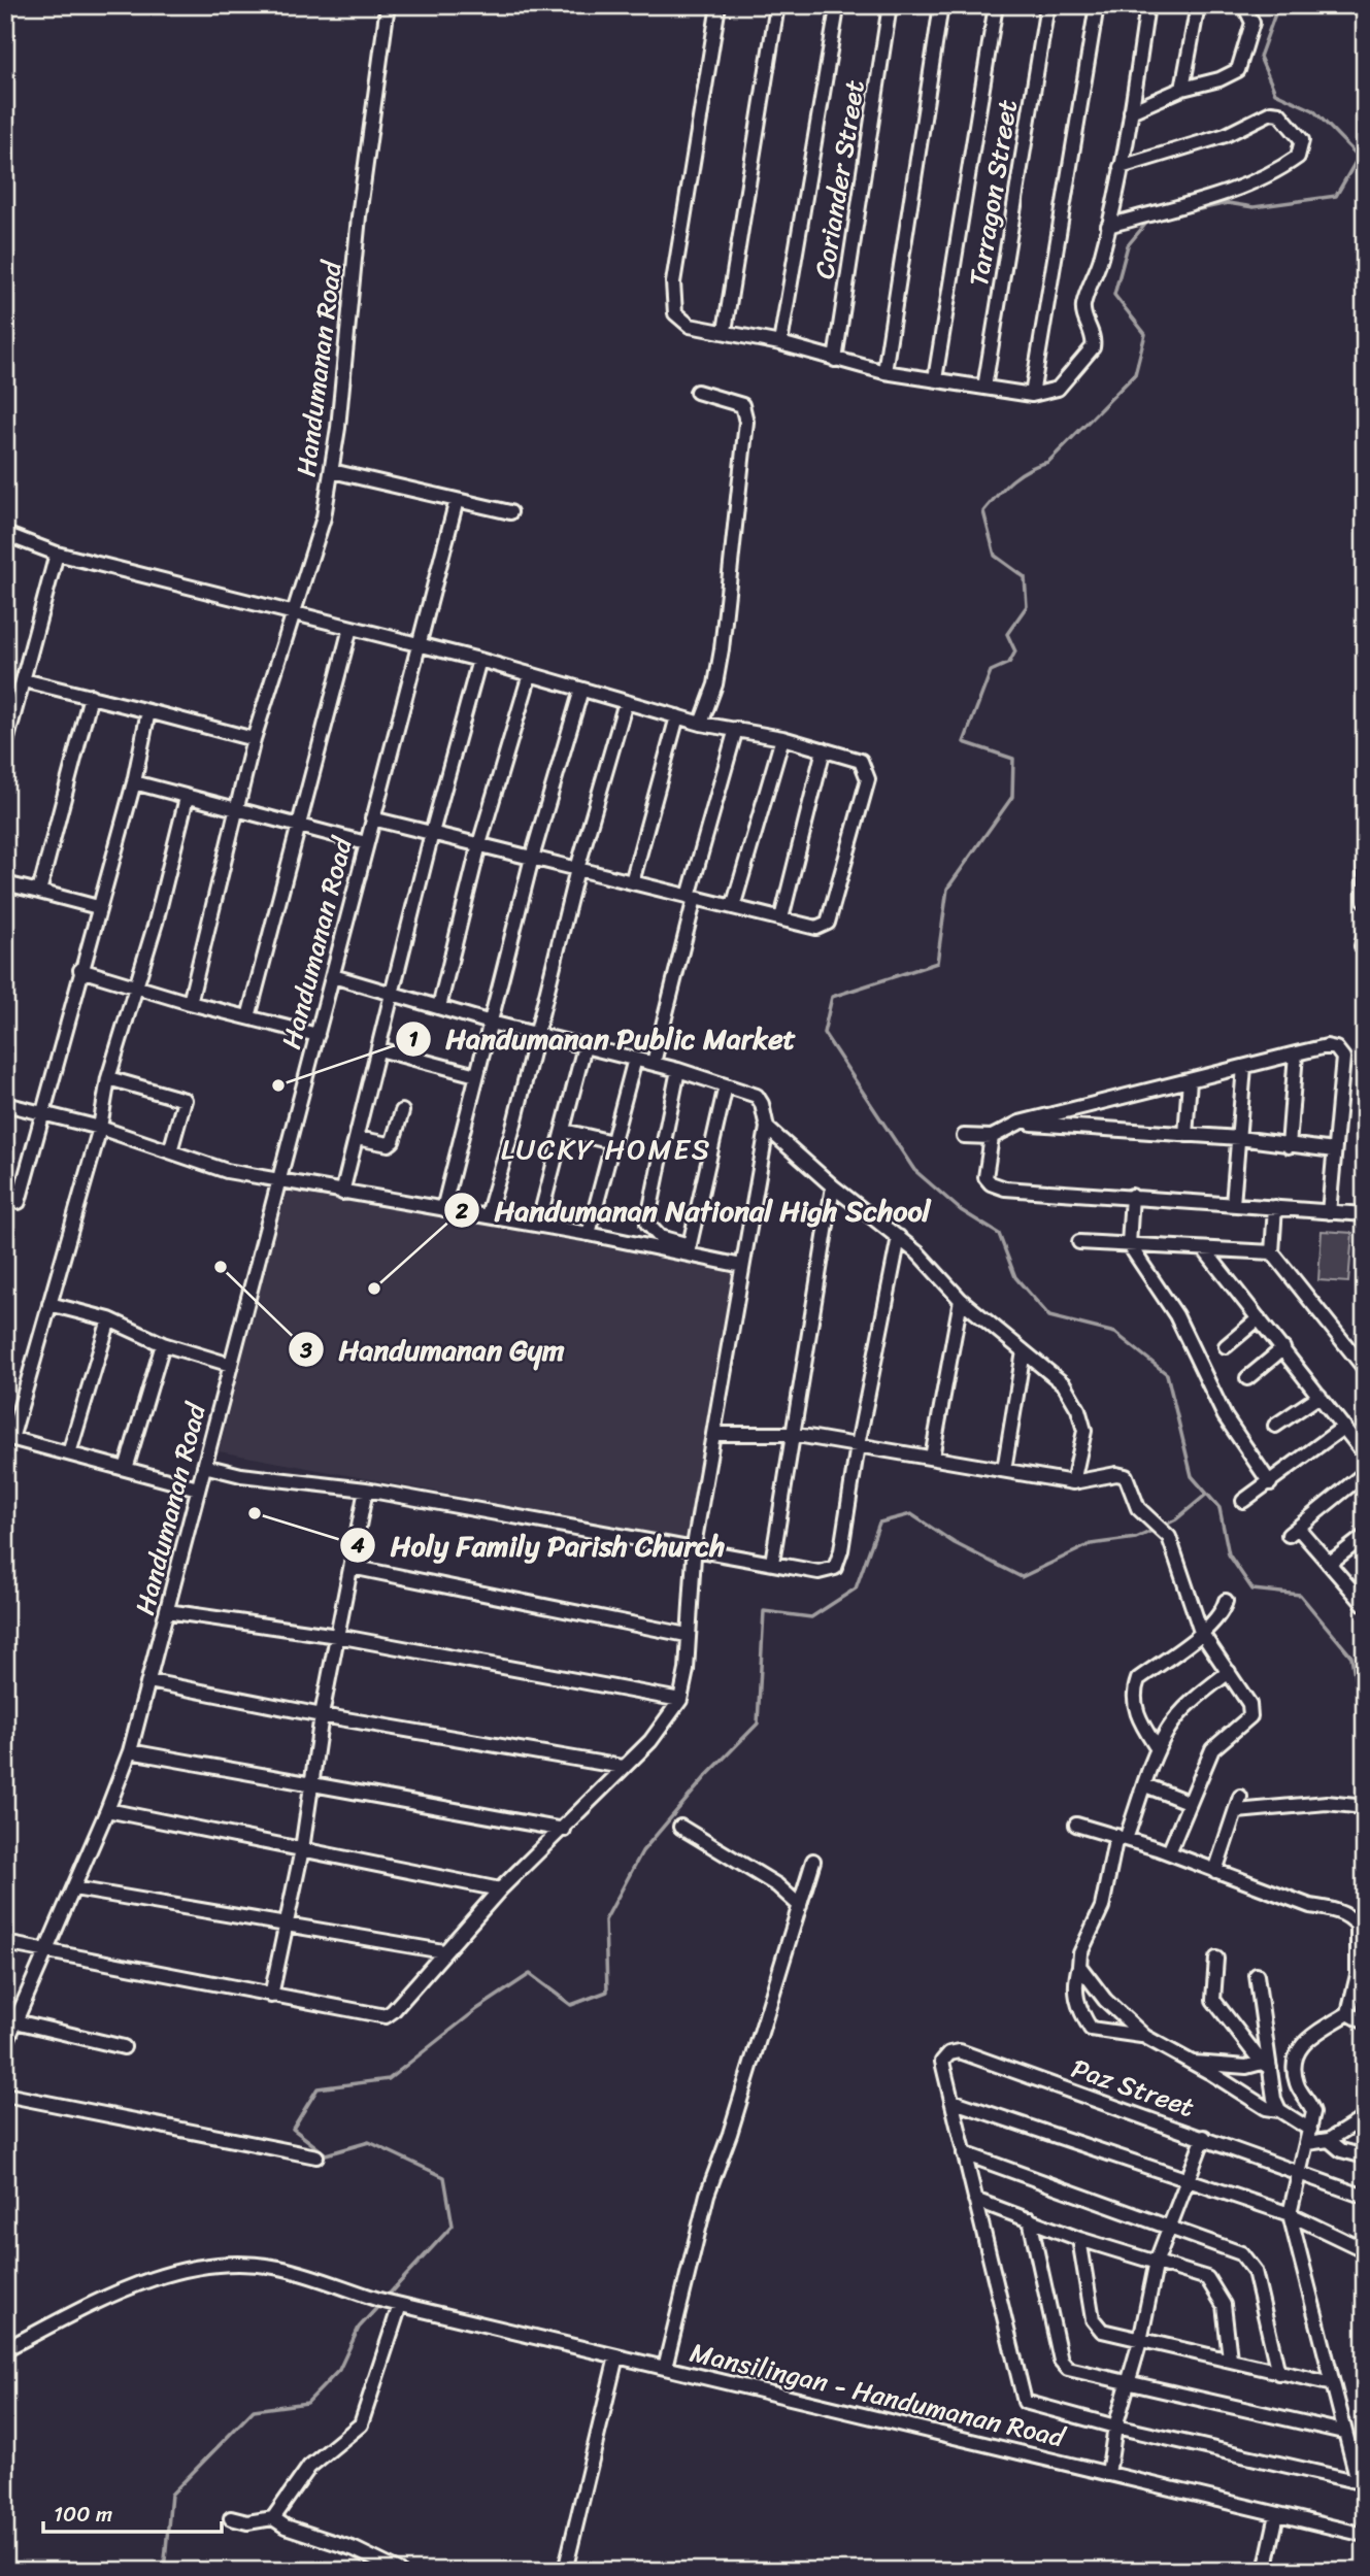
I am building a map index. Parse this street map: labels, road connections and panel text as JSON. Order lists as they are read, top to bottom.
{
  "streets": {
    "street": [
      "Coriander Street",
      "Tarragon Street",
      "Handumanan Road",
      "Paz Street",
      "Mansilingan - Handumanan Road"
    ]
  },
  "districts": ["LUCKY HOMES"],
  "places": [
    "Handumanan Public Market",
    "Handumanan Gym",
    "Handumanan National High School",
    "Holy Family Parish Church"
  ],
  "scale_bar": "100 m"
}
